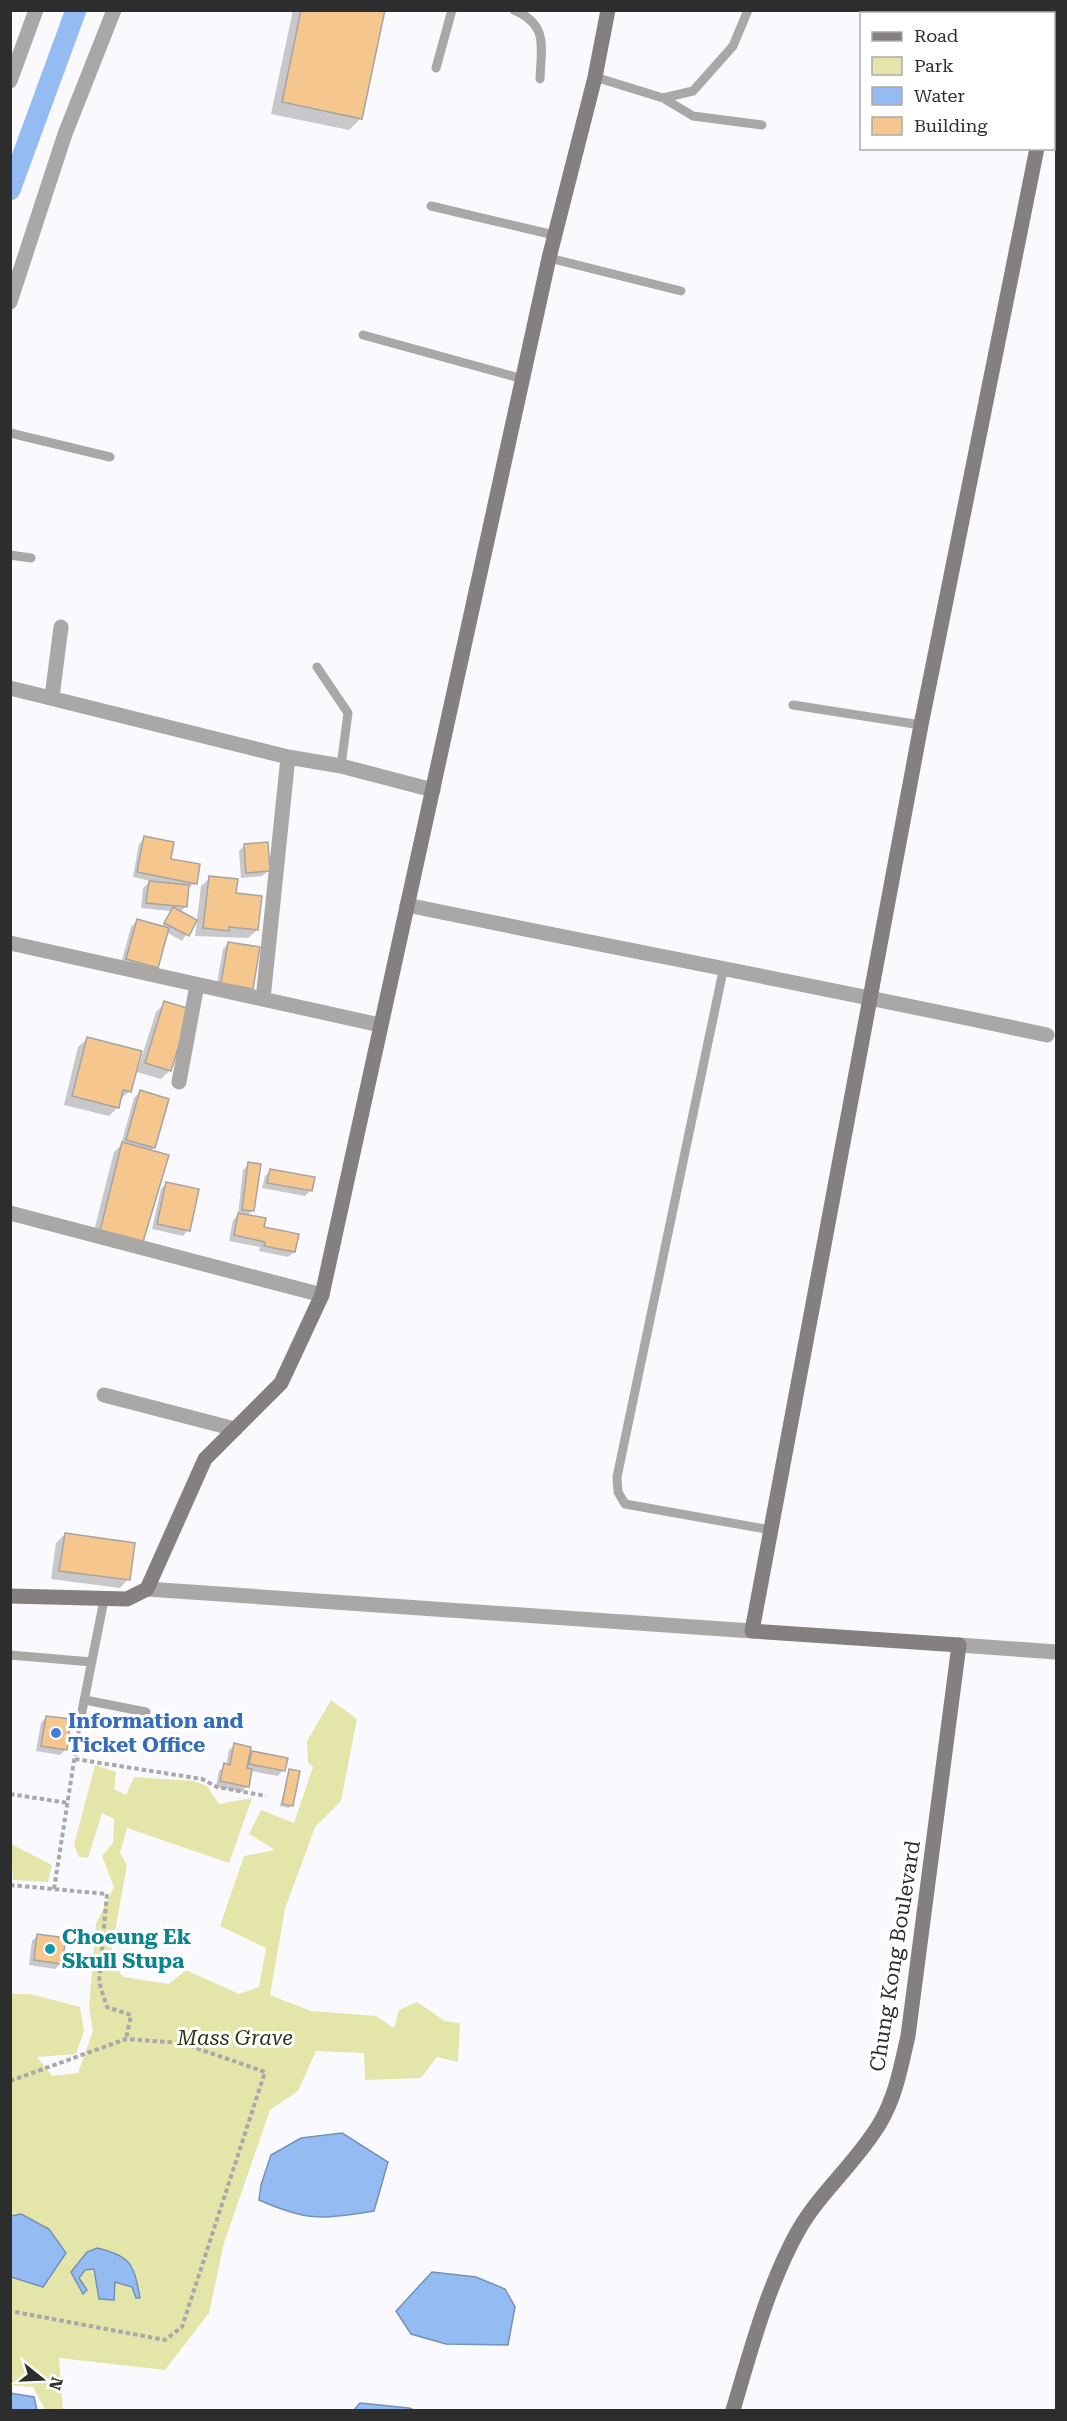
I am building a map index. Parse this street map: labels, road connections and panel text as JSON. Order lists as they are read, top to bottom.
{
  "streets": {
    "main road": ["Chung Kong Boulevard"]
  },
  "parks": ["Mass Grave"],
  "places": ["Information and Ticket Office", "Choeung Ek Skull Stupa"],
  "legend": [
    "Road",
    "Park",
    "Water",
    "Building"
  ],
  "north": "right"
}
